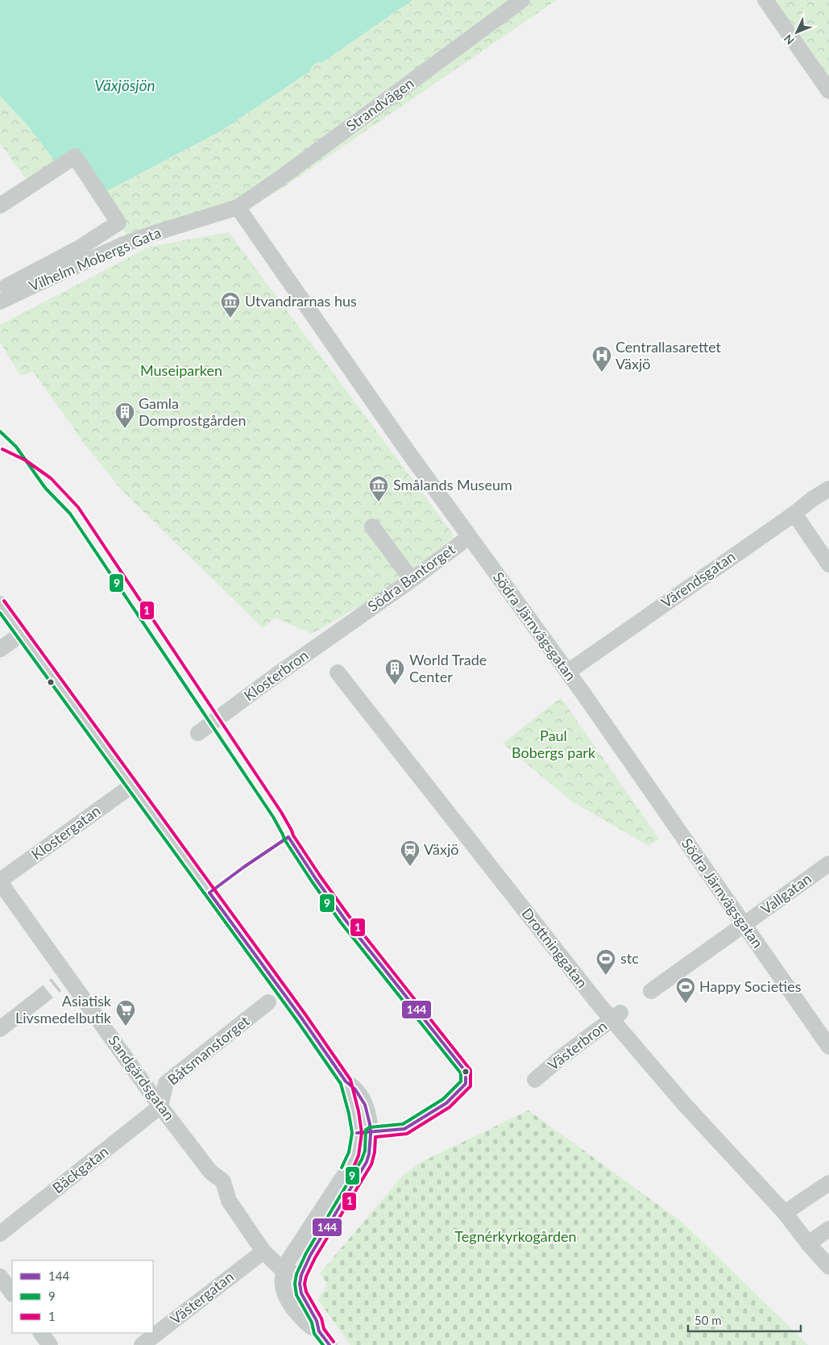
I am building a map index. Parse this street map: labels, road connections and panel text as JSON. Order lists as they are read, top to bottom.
{
  "streets": {
    "street": [
      "Strandvägen",
      "Vilhelm Mobergs Gata",
      "Södra Bantorget",
      "Värendsgatan",
      "Södra Järnvägsgatan",
      "Klosterbron",
      "Klostergatan",
      "Vallgatan",
      "Drottninggatan",
      "Västerbron",
      "Båtsmanstorget",
      "Sandgärdsgatan",
      "Bäckgatan",
      "Västergatan"
    ]
  },
  "crossings": [
    ["Strandvägen", "Vilhelm Mobergs Gata"],
    ["Strandvägen", "Södra Järnvägsgatan"],
    ["Vilhelm Mobergs Gata", "Södra Järnvägsgatan"],
    ["Södra Bantorget", "Södra Järnvägsgatan"],
    ["Södra Bantorget", "Klosterbron"],
    ["Värendsgatan", "Södra Järnvägsgatan"],
    ["Södra Järnvägsgatan", "Vallgatan"],
    ["Klostergatan", "Sandgärdsgatan"],
    ["Båtsmanstorget", "Sandgärdsgatan"],
    ["Båtsmanstorget", "Bäckgatan"],
    ["Sandgärdsgatan", "Bäckgatan"],
    ["Sandgärdsgatan", "Västergatan"]
  ],
  "water": ["Växjösjön"],
  "parks": ["Museiparken", "Paul Bobergs park", "Tegnérkyrkogården"],
  "places": {
    "museum": ["Utvandrarnas hus", "Smålands Museum"],
    "hospital": ["Centrallasarettet Växjö"],
    "building": ["Gamla Domprostgården", "World Trade Center"],
    "station": ["Växjö"],
    "sports": ["stc", "Happy Societies"],
    "supermarket": ["Asiatisk Livsmedelbutik"]
  },
  "lines": ["transit line 9", "transit line 1", "transit line 144"],
  "legend": ["144", "9", "1"],
  "scale_bar": "50 m",
  "north": "bottom left"
}
